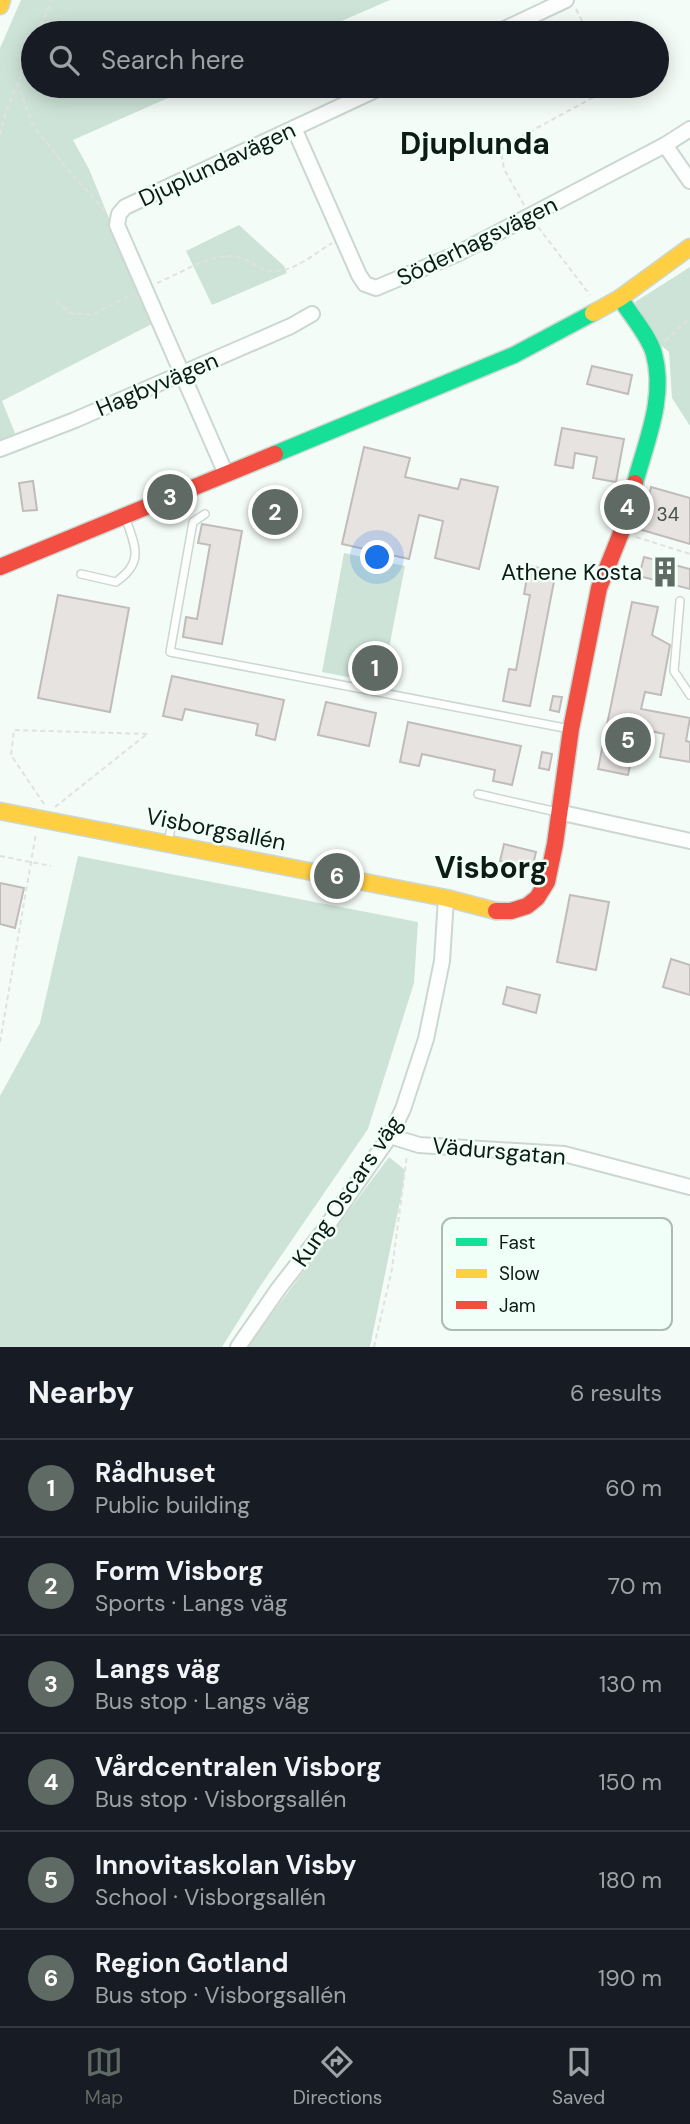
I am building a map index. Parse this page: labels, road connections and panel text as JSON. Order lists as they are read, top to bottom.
{
  "streets": {
    "street": [
      "Djuplundavägen",
      "Söderhagsvägen",
      "Hagbyvägen",
      "Visborgsallén",
      "Vädursgatan",
      "Kung Oscars väg"
    ]
  },
  "crossings": [
    ["Djuplundavägen", "Söderhagsvägen"],
    ["Djuplundavägen", "Hagbyvägen"],
    ["Visborgsallén", "Kung Oscars väg"],
    ["Vädursgatan", "Kung Oscars väg"]
  ],
  "districts": ["Djuplunda", "Visborg"],
  "places": {
    "building": ["Athene Kosta"]
  },
  "house_numbers": ["34"],
  "legend": ["Fast", "Slow", "Jam"],
  "page": {
    "search": "Search here",
    "pins": [
      "3",
      "4",
      "2",
      "1",
      "5",
      "6"
    ],
    "heading": ["Nearby", "6 results"],
    "list": [
      {
        "mark": "1",
        "name": "Rådhuset",
        "note": "Public building",
        "value": "60 m"
      },
      {
        "mark": "2",
        "name": "Form Visborg",
        "note": "Sports · Langs väg",
        "value": "70 m"
      },
      {
        "mark": "3",
        "name": "Langs väg",
        "note": "Bus stop · Langs väg",
        "value": "130 m"
      },
      {
        "mark": "4",
        "name": "Vårdcentralen Visborg",
        "note": "Bus stop · Visborgsallén",
        "value": "150 m"
      },
      {
        "mark": "5",
        "name": "Innovitaskolan Visby",
        "note": "School · Visborgsallén",
        "value": "180 m"
      },
      {
        "mark": "6",
        "name": "Region Gotland",
        "note": "Bus stop · Visborgsallén",
        "value": "190 m"
      }
    ],
    "nav": ["Map", "Directions", "Saved"]
  }
}
